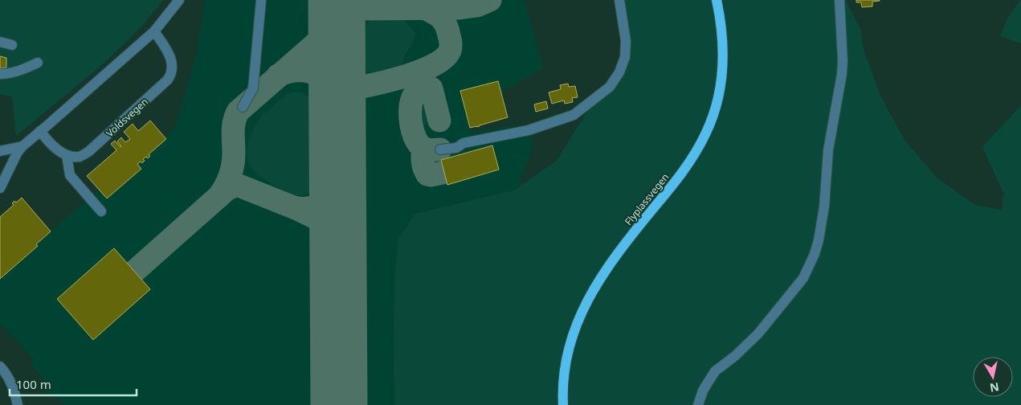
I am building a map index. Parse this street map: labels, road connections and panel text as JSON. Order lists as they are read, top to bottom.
{
  "streets": {
    "main road": ["Flyplassvegen"],
    "street": ["Voldsvegen"]
  },
  "scale_bar": "100 m",
  "north": "bottom"
}
